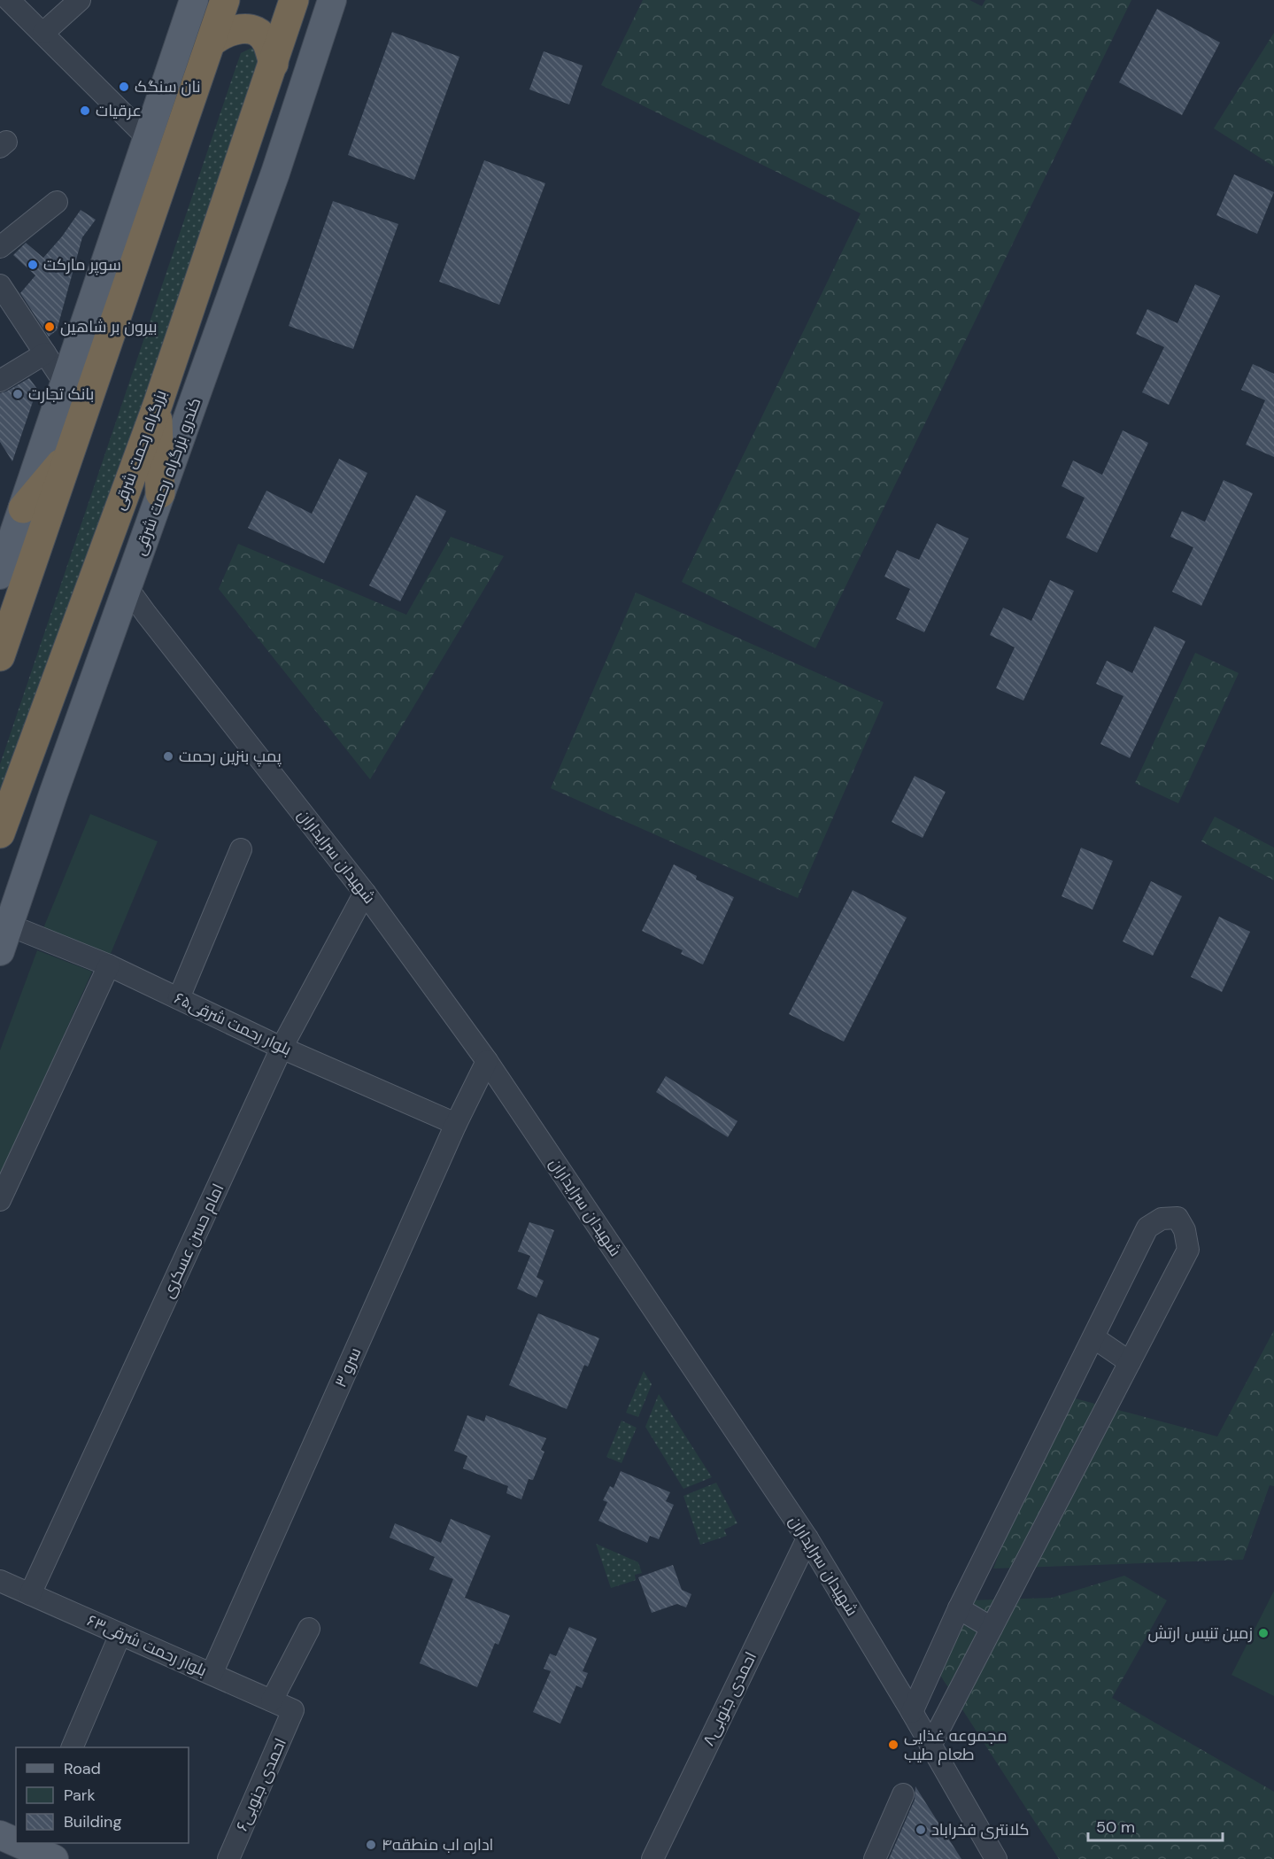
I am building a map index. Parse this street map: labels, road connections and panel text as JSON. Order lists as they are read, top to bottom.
{
  "streets": {
    "highway": ["بزرگراه رحمت شرقی"],
    "main road": ["کندرو بزرگراه رحمت شرقی"],
    "street": [
      "شهیدان سرایداران",
      "بلوار رحمت شرقی۶۵",
      "امام حسن عسکری",
      "سرو ۳",
      "بلوار رحمت شرقی۶۳",
      "احمدی جنوبی۸",
      "احمدی جنوبی۶"
    ]
  },
  "crossings": [
    ["کندرو بزرگراه رحمت شرقی", "شهیدان سرایداران"],
    ["کندرو بزرگراه رحمت شرقی", "بلوار رحمت شرقی۶۵"],
    ["شهیدان سرایداران", "امام حسن عسکری"],
    ["شهیدان سرایداران", "سرو ۳"],
    ["شهیدان سرایداران", "احمدی جنوبی۸"],
    ["بلوار رحمت شرقی۶۵", "امام حسن عسکری"],
    ["بلوار رحمت شرقی۶۵", "سرو ۳"],
    ["امام حسن عسکری", "بلوار رحمت شرقی۶۳"],
    ["سرو ۳", "بلوار رحمت شرقی۶۳"],
    ["بلوار رحمت شرقی۶۳", "احمدی جنوبی۶"]
  ],
  "places": [
    "نان سنگک",
    "عرقیات",
    "سوپر مارکت",
    "بیرون بر شاهین",
    "بانک تجارت",
    "پمپ بنزین رحمت",
    "زمین تنیس ارتش",
    "مجموعه غذایی طعام طیب",
    "کلانتری فخراباد",
    "اداره اب منطقه۴"
  ],
  "legend": ["Road", "Park", "Building"],
  "scale_bar": "50 m"
}
